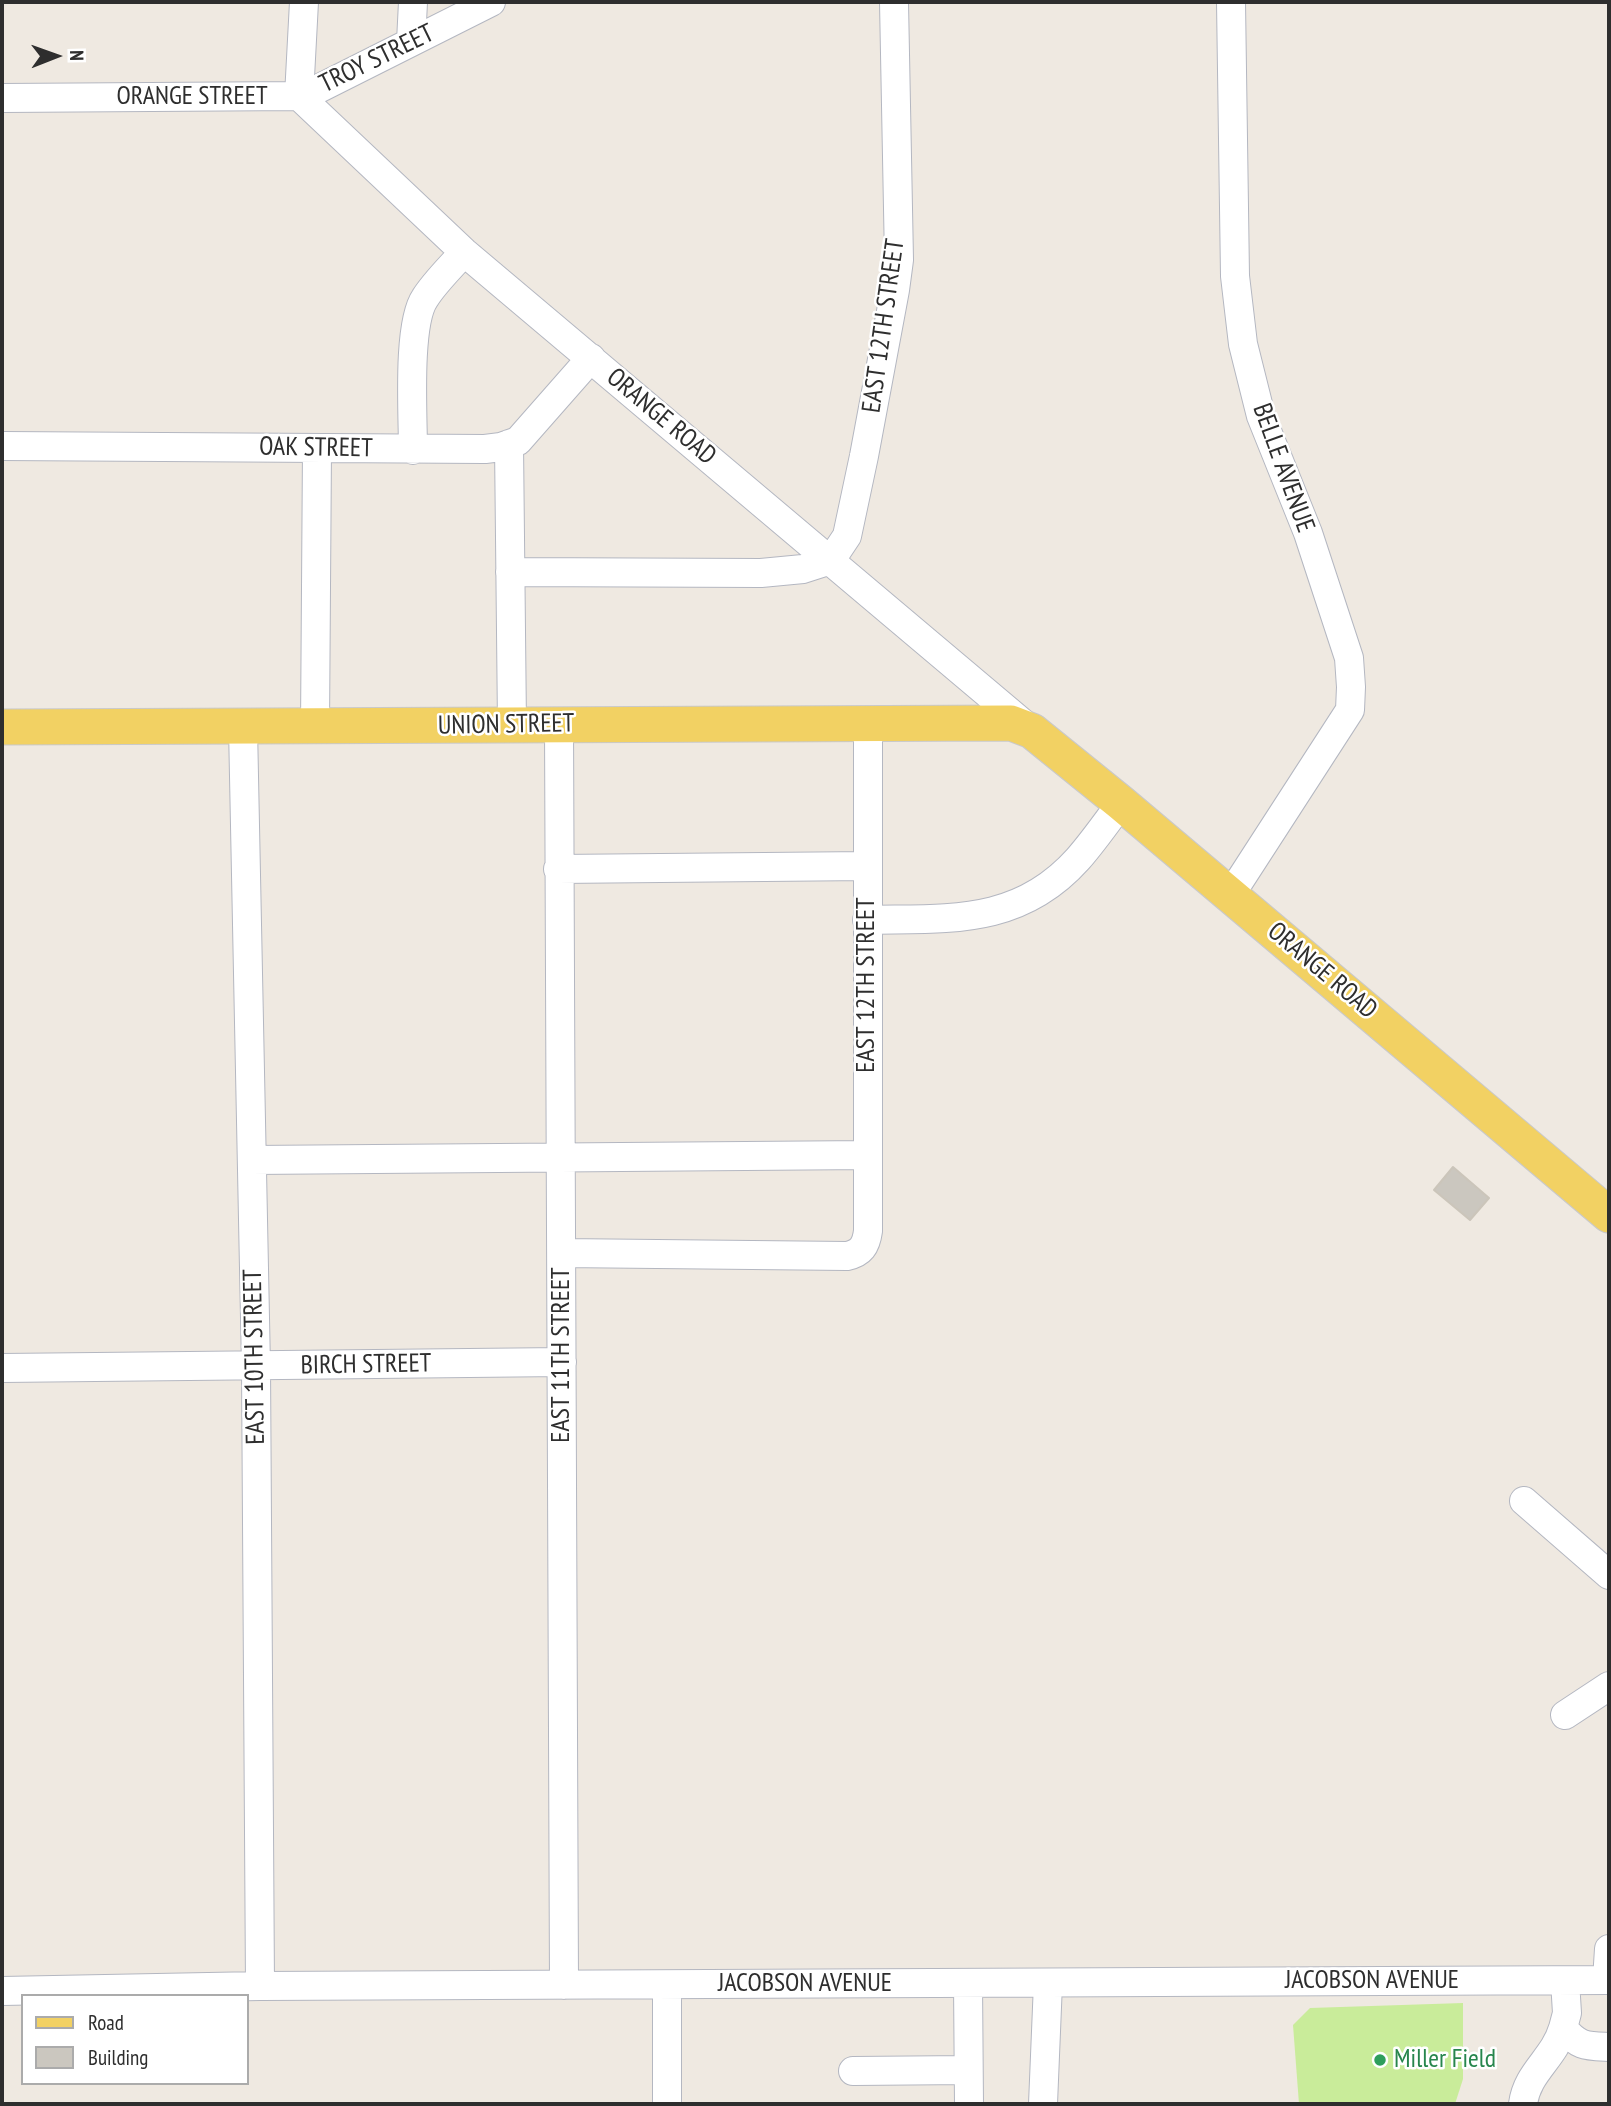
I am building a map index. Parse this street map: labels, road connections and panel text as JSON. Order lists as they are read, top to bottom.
{
  "streets": {
    "main road": ["ORANGE ROAD", "UNION STREET"],
    "street": [
      "TROY STREET",
      "ORANGE STREET",
      "EAST 12TH STREET",
      "OAK STREET",
      "BELLE AVENUE",
      "EAST 11TH STREET",
      "EAST 10TH STREET",
      "BIRCH STREET",
      "JACOBSON AVENUE"
    ]
  },
  "crossings": [
    ["TROY STREET", "ORANGE STREET"],
    ["TROY STREET", "ORANGE ROAD"],
    ["ORANGE STREET", "ORANGE ROAD"],
    ["EAST 12TH STREET", "ORANGE ROAD"],
    ["EAST 12TH STREET", "UNION STREET"],
    ["EAST 12TH STREET", "EAST 11TH STREET"],
    ["ORANGE ROAD", "BELLE AVENUE"],
    ["ORANGE ROAD", "UNION STREET"],
    ["UNION STREET", "EAST 11TH STREET"],
    ["UNION STREET", "EAST 10TH STREET"],
    ["EAST 11TH STREET", "BIRCH STREET"],
    ["EAST 11TH STREET", "JACOBSON AVENUE"],
    ["EAST 10TH STREET", "BIRCH STREET"],
    ["EAST 10TH STREET", "JACOBSON AVENUE"]
  ],
  "places": ["Miller Field"],
  "legend": ["Road", "Building"],
  "north": "right"
}
